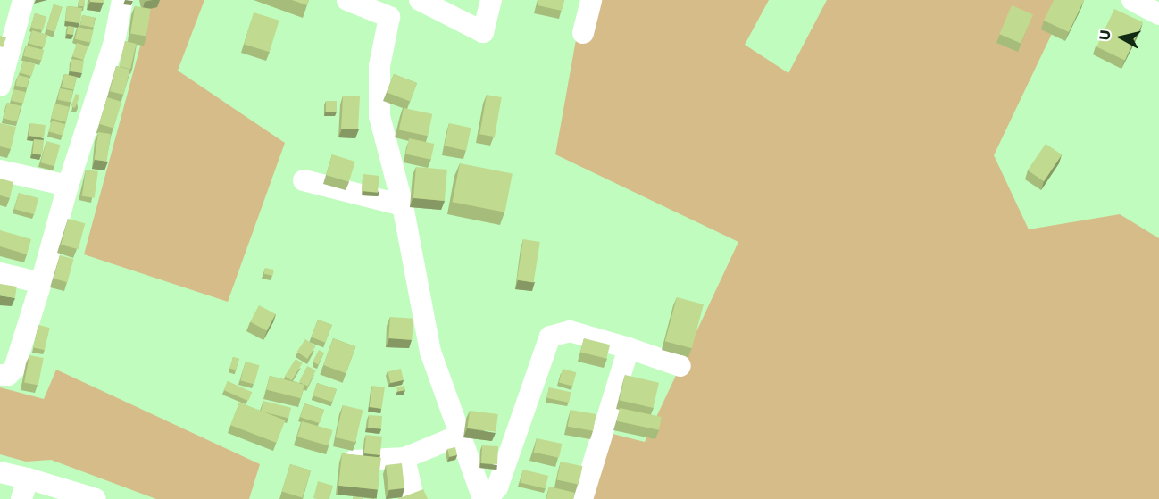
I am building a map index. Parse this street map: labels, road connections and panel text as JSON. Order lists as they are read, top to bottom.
{
  "north": "left"
}
